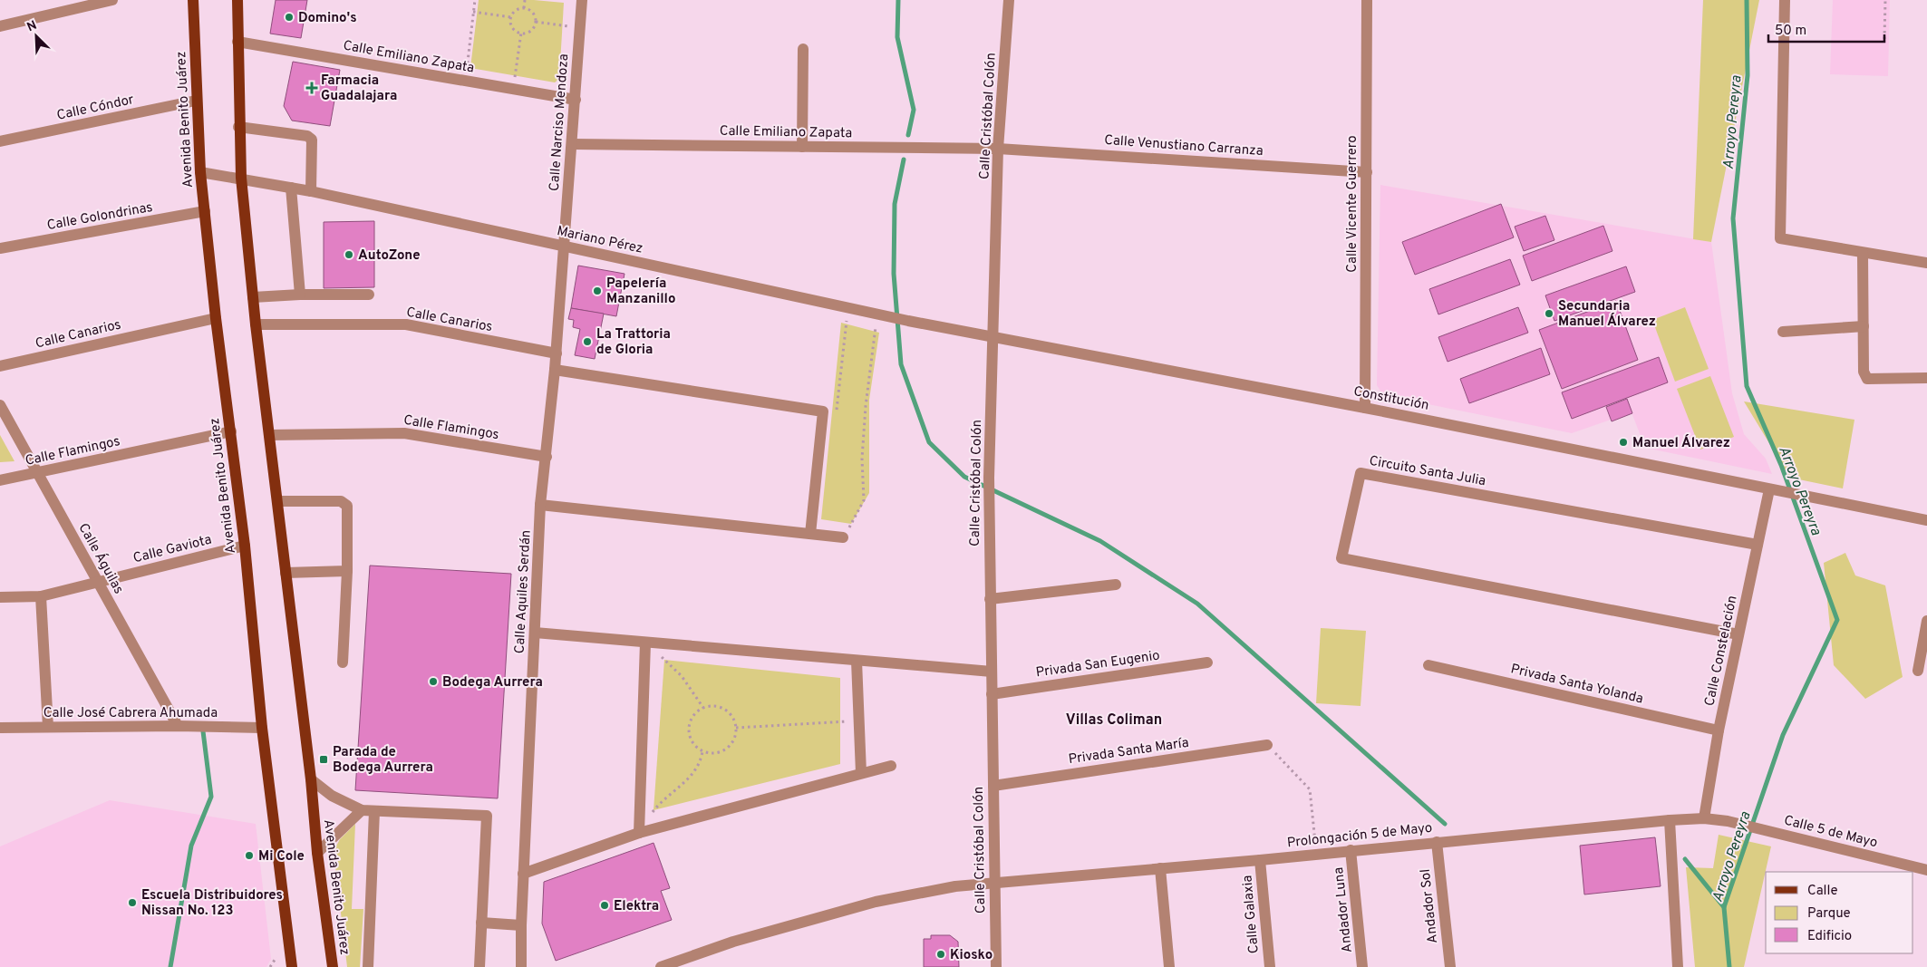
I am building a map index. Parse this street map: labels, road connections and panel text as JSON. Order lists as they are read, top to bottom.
{
  "streets": {
    "main road": ["Avenida Benito Juárez"],
    "street": [
      "Calle Emiliano Zapata",
      "Calle Cóndor",
      "Calle Cristóbal Colón",
      "Calle Narciso Mendoza",
      "Calle Venustiano Carranza",
      "Calle Vicente Guerrero",
      "Calle Golondrinas",
      "Mariano Pérez",
      "Calle Canarios",
      "Constitución",
      "Calle Flamingos",
      "Circuito Santa Julia",
      "Calle Gaviota",
      "Calle Águilas",
      "Calle Aquiles Serdán",
      "Calle Constelación",
      "Privada San Eugenio",
      "Privada Santa Yolanda",
      "Calle José Cabrera Ahumada",
      "Privada Santa María",
      "Calle 5 de Mayo",
      "Prolongación 5 de Mayo",
      "Andador Sol",
      "Andador Luna",
      "Calle Galaxia"
    ]
  },
  "crossings": [
    ["Calle Emiliano Zapata", "Calle Cristóbal Colón"],
    ["Calle Emiliano Zapata", "Avenida Benito Juárez"],
    ["Calle Emiliano Zapata", "Calle Narciso Mendoza"],
    ["Calle Emiliano Zapata", "Calle Venustiano Carranza"],
    ["Calle Cóndor", "Avenida Benito Juárez"],
    ["Calle Cristóbal Colón", "Calle Venustiano Carranza"],
    ["Calle Cristóbal Colón", "Mariano Pérez"],
    ["Calle Cristóbal Colón", "Constitución"],
    ["Calle Cristóbal Colón", "Privada San Eugenio"],
    ["Calle Cristóbal Colón", "Privada Santa María"],
    ["Calle Cristóbal Colón", "Prolongación 5 de Mayo"],
    ["Avenida Benito Juárez", "Calle Golondrinas"],
    ["Avenida Benito Juárez", "Mariano Pérez"],
    ["Avenida Benito Juárez", "Calle Canarios"],
    ["Avenida Benito Juárez", "Calle Flamingos"],
    ["Avenida Benito Juárez", "Calle Gaviota"],
    ["Avenida Benito Juárez", "Calle José Cabrera Ahumada"],
    ["Calle Narciso Mendoza", "Mariano Pérez"],
    ["Calle Narciso Mendoza", "Calle Aquiles Serdán"],
    ["Calle Venustiano Carranza", "Calle Vicente Guerrero"],
    ["Calle Vicente Guerrero", "Constitución"],
    ["Mariano Pérez", "Constitución"],
    ["Mariano Pérez", "Calle Aquiles Serdán"],
    ["Calle Canarios", "Calle Aquiles Serdán"],
    ["Constitución", "Calle Constelación"],
    ["Calle Flamingos", "Calle Águilas"],
    ["Calle Flamingos", "Calle Aquiles Serdán"],
    ["Circuito Santa Julia", "Calle Constelación"],
    ["Calle Gaviota", "Calle Águilas"],
    ["Calle Águilas", "Calle José Cabrera Ahumada"],
    ["Calle Constelación", "Privada Santa Yolanda"],
    ["Calle Constelación", "Prolongación 5 de Mayo"],
    ["Calle 5 de Mayo", "Prolongación 5 de Mayo"],
    ["Prolongación 5 de Mayo", "Andador Sol"],
    ["Prolongación 5 de Mayo", "Andador Luna"],
    ["Prolongación 5 de Mayo", "Calle Galaxia"]
  ],
  "districts": ["Villas Coliman"],
  "water": ["Arroyo Pereyra"],
  "places": {
    "other": [
      "Domino's",
      "AutoZone",
      "Papelería Manzanillo",
      "Secundaria Manuel Álvarez",
      "La Trattoria de Gloria",
      "Manuel Álvarez",
      "Bodega Aurrera",
      "Mi Cole",
      "Escuela Distribuidores Nissan No. 123",
      "Elektra",
      "Kiosko"
    ],
    "health": ["Farmacia Guadalajara"],
    "transit": ["Parada de Bodega Aurrera"]
  },
  "legend": ["Calle", "Parque", "Edificio"],
  "scale_bar": "50 m",
  "north": "top left"
}
